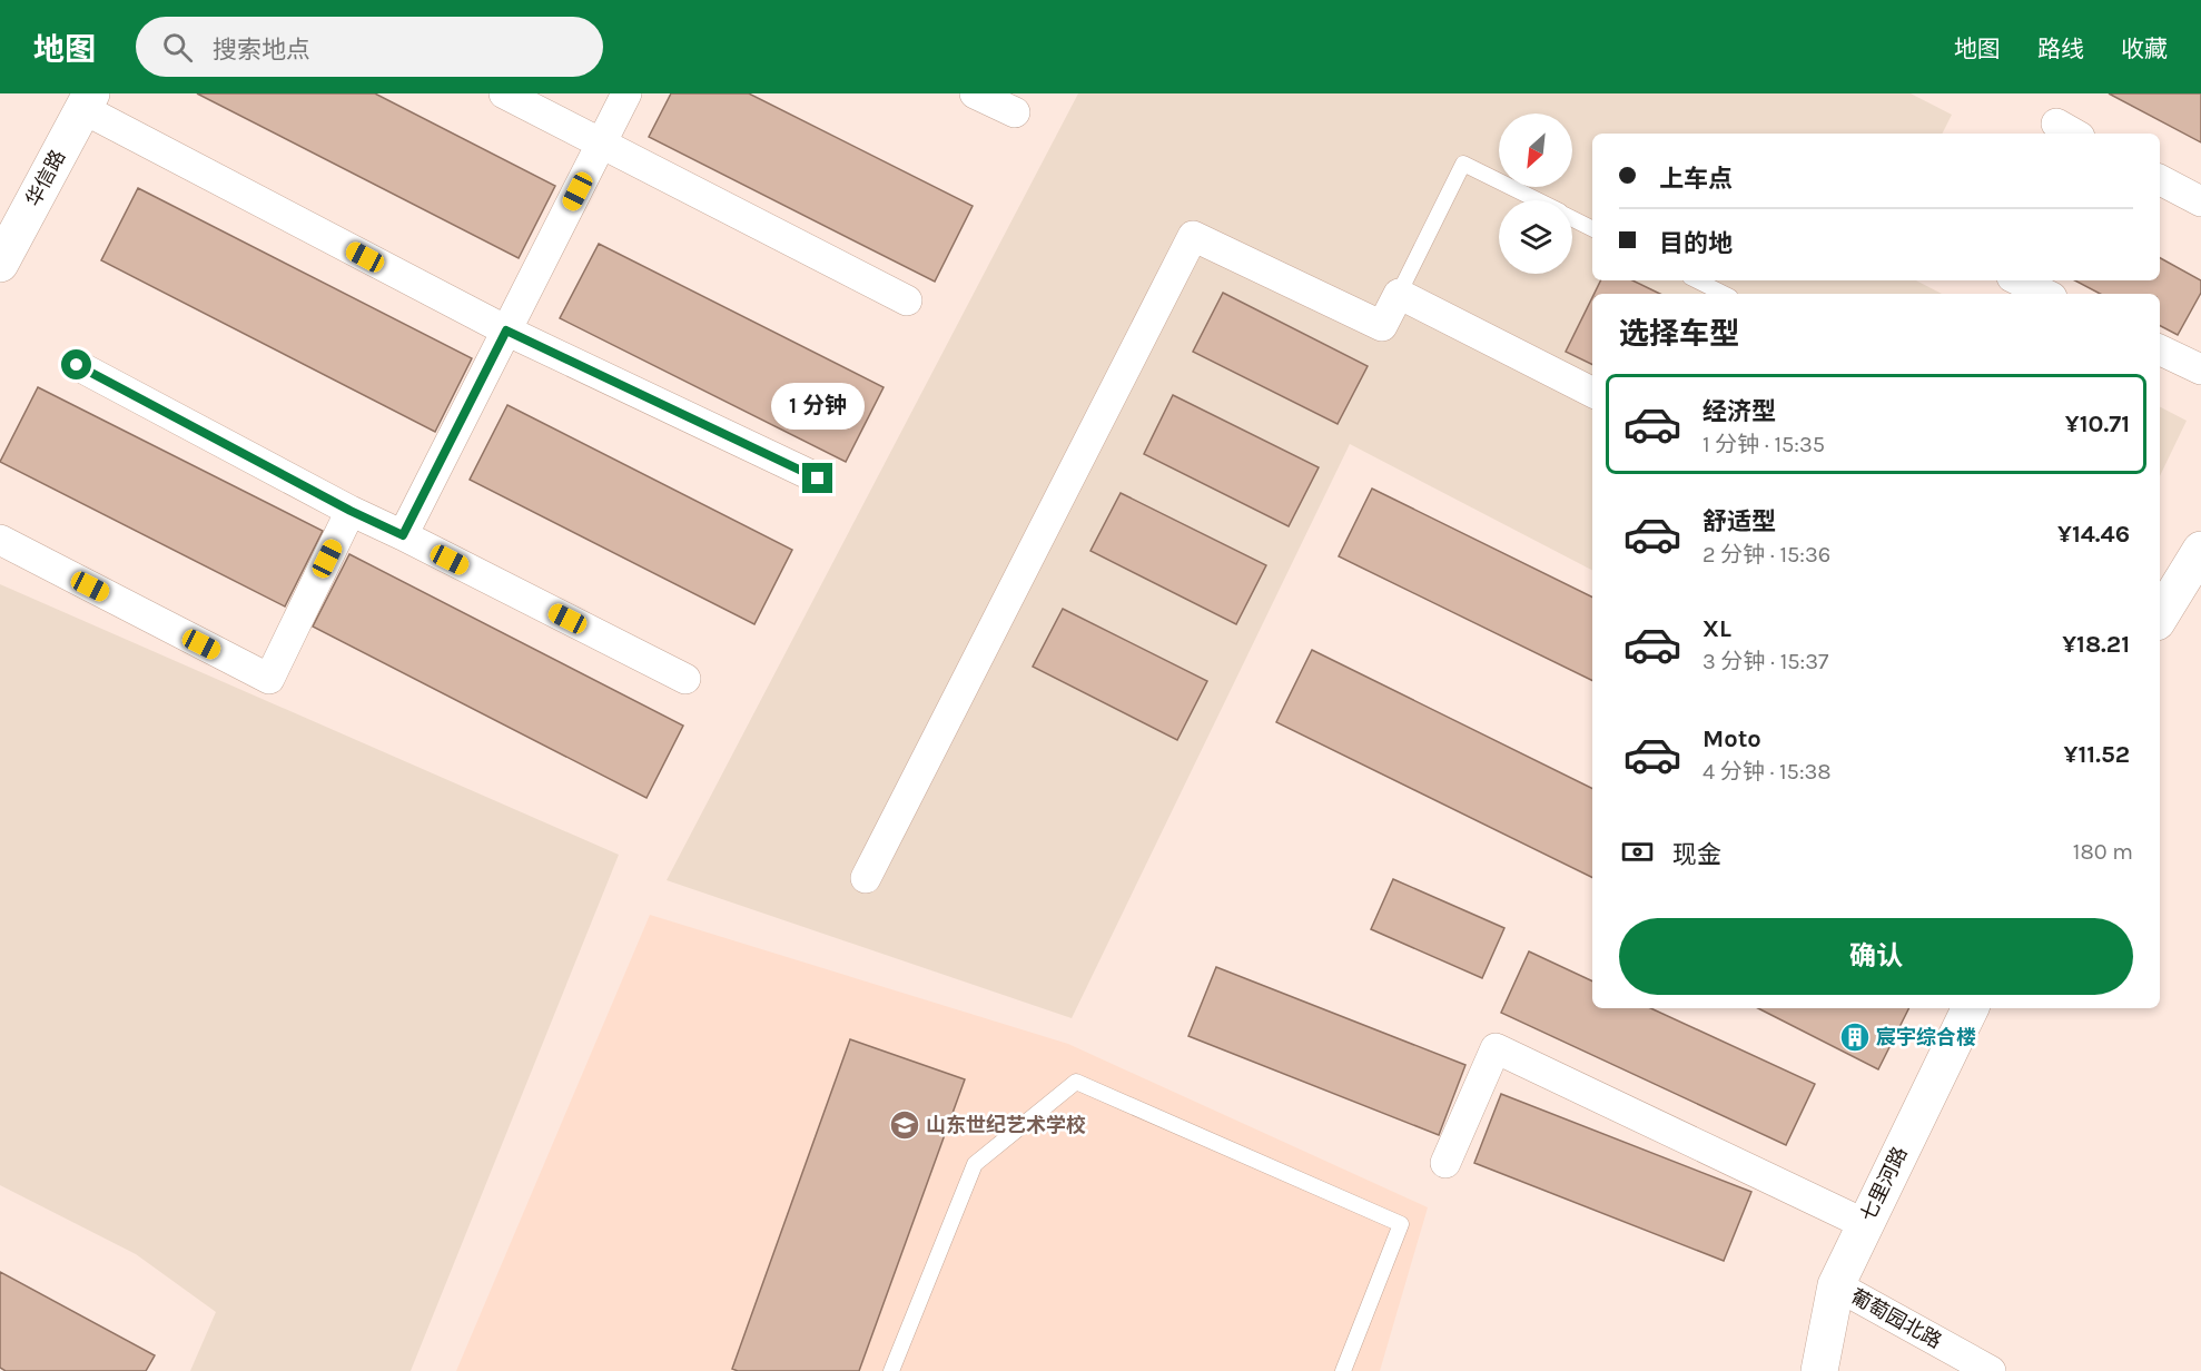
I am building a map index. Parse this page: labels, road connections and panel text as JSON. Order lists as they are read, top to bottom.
{
  "streets": {
    "main road": ["华信路", "七里河路"],
    "street": ["葡萄园北路"]
  },
  "crossings": [
    ["七里河路", "葡萄园北路"]
  ],
  "places": {
    "building": ["宸宇综合楼"],
    "school or university": ["山东世纪艺术学校"]
  },
  "north": "bottom left",
  "page": {
    "header": "地图",
    "search": "搜索地点",
    "nav": ["地图", "路线", "收藏"],
    "banner": ["上车点", "目的地"],
    "heading": "选择车型",
    "list": [
      {
        "name": "经济型",
        "note": "1 分钟 · 15:35",
        "value": "¥10.71"
      },
      {
        "name": "舒适型",
        "note": "2 分钟 · 15:36",
        "value": "¥14.46"
      },
      {
        "name": "XL",
        "note": "3 分钟 · 15:37",
        "value": "¥18.21"
      },
      {
        "name": "Moto",
        "note": "4 分钟 · 15:38",
        "value": "¥11.52"
      }
    ],
    "bubble": "1 分钟",
    "pay": ["现金", "180 m"],
    "buttons": "确认"
  }
}
